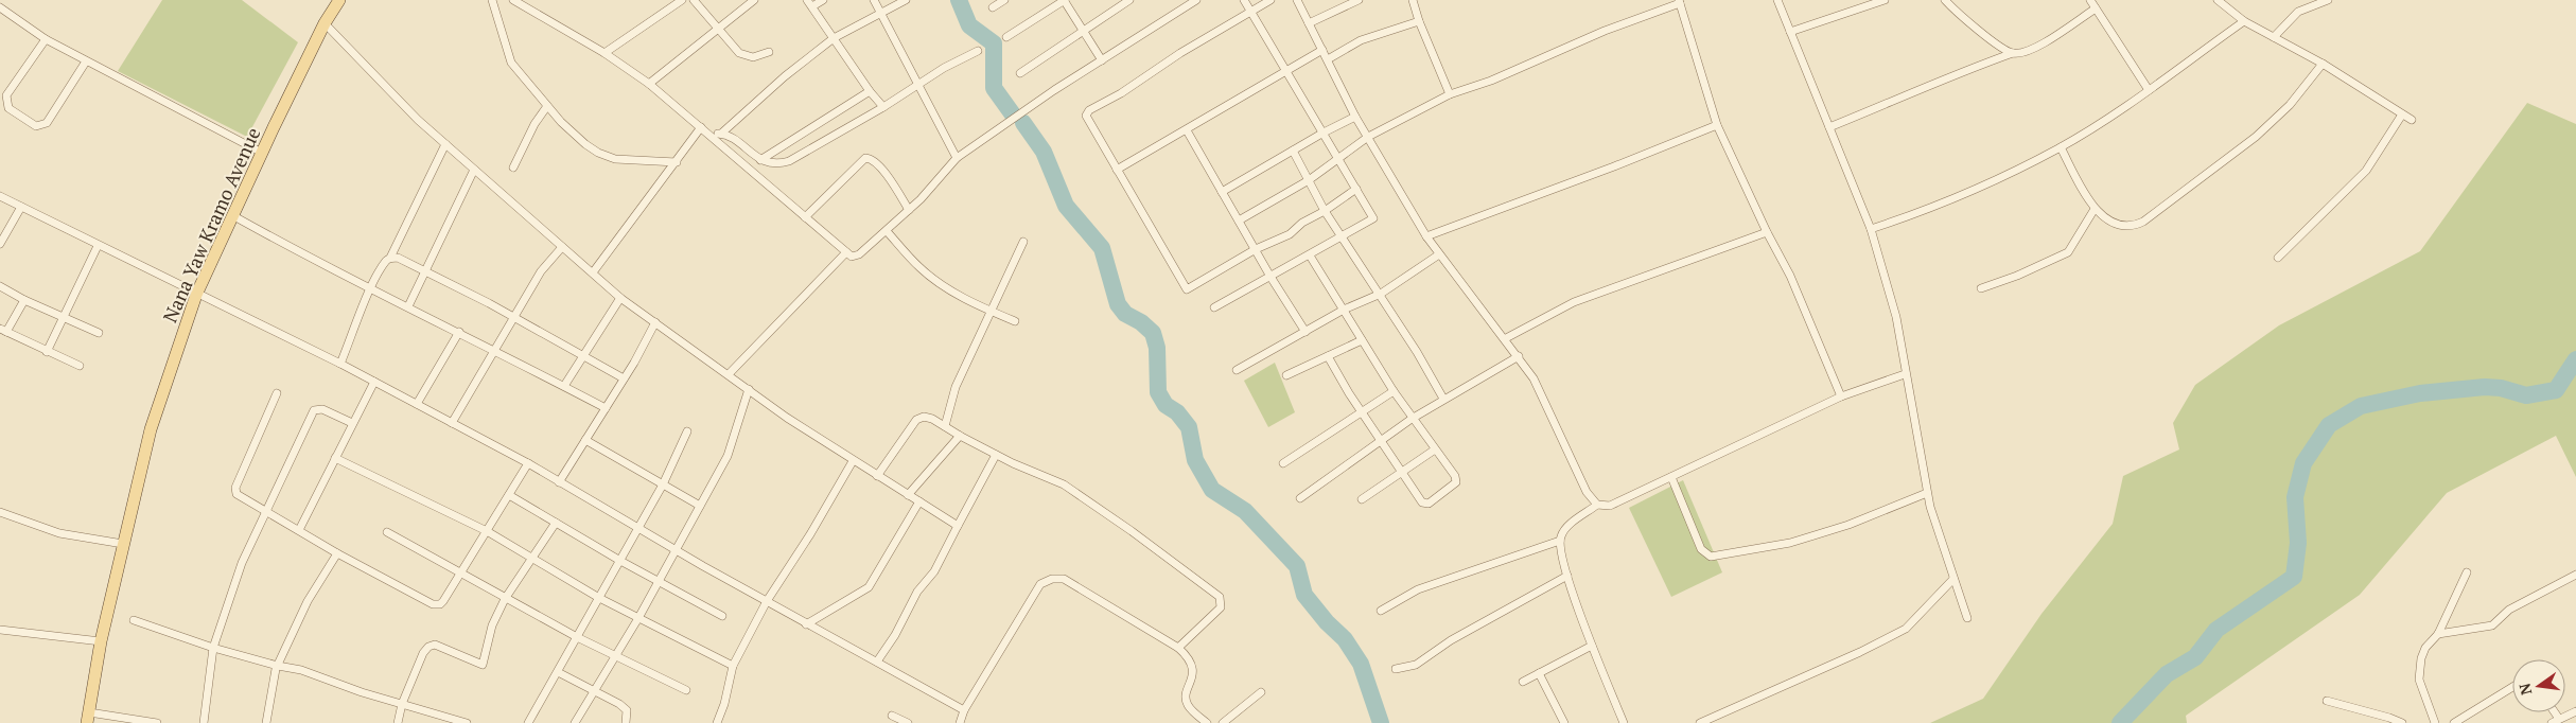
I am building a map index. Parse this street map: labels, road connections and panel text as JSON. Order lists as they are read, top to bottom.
{
  "streets": {
    "main road": ["Nana Yaw Kramo Avenue"]
  },
  "north": "left"
}
